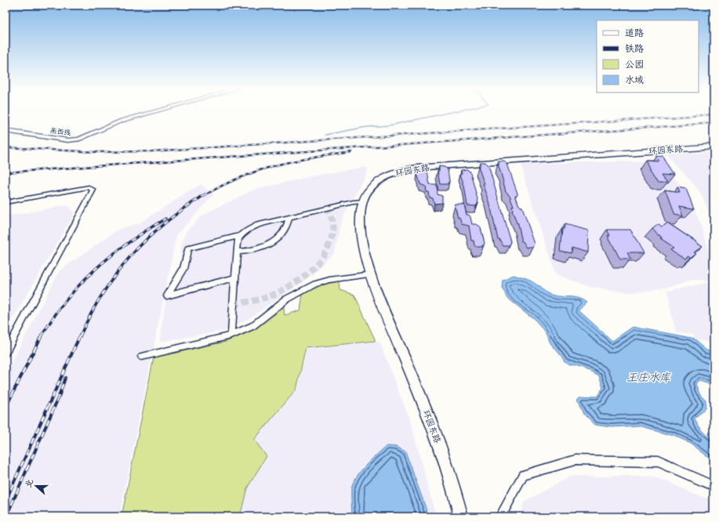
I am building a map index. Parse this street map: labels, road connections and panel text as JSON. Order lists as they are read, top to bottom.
{
  "streets": {
    "street": ["燕西线", "环园东路"]
  },
  "water": ["王庄水库"],
  "legend": [
    "道路",
    "铁路",
    "公园",
    "水域"
  ],
  "north": "left"
}
